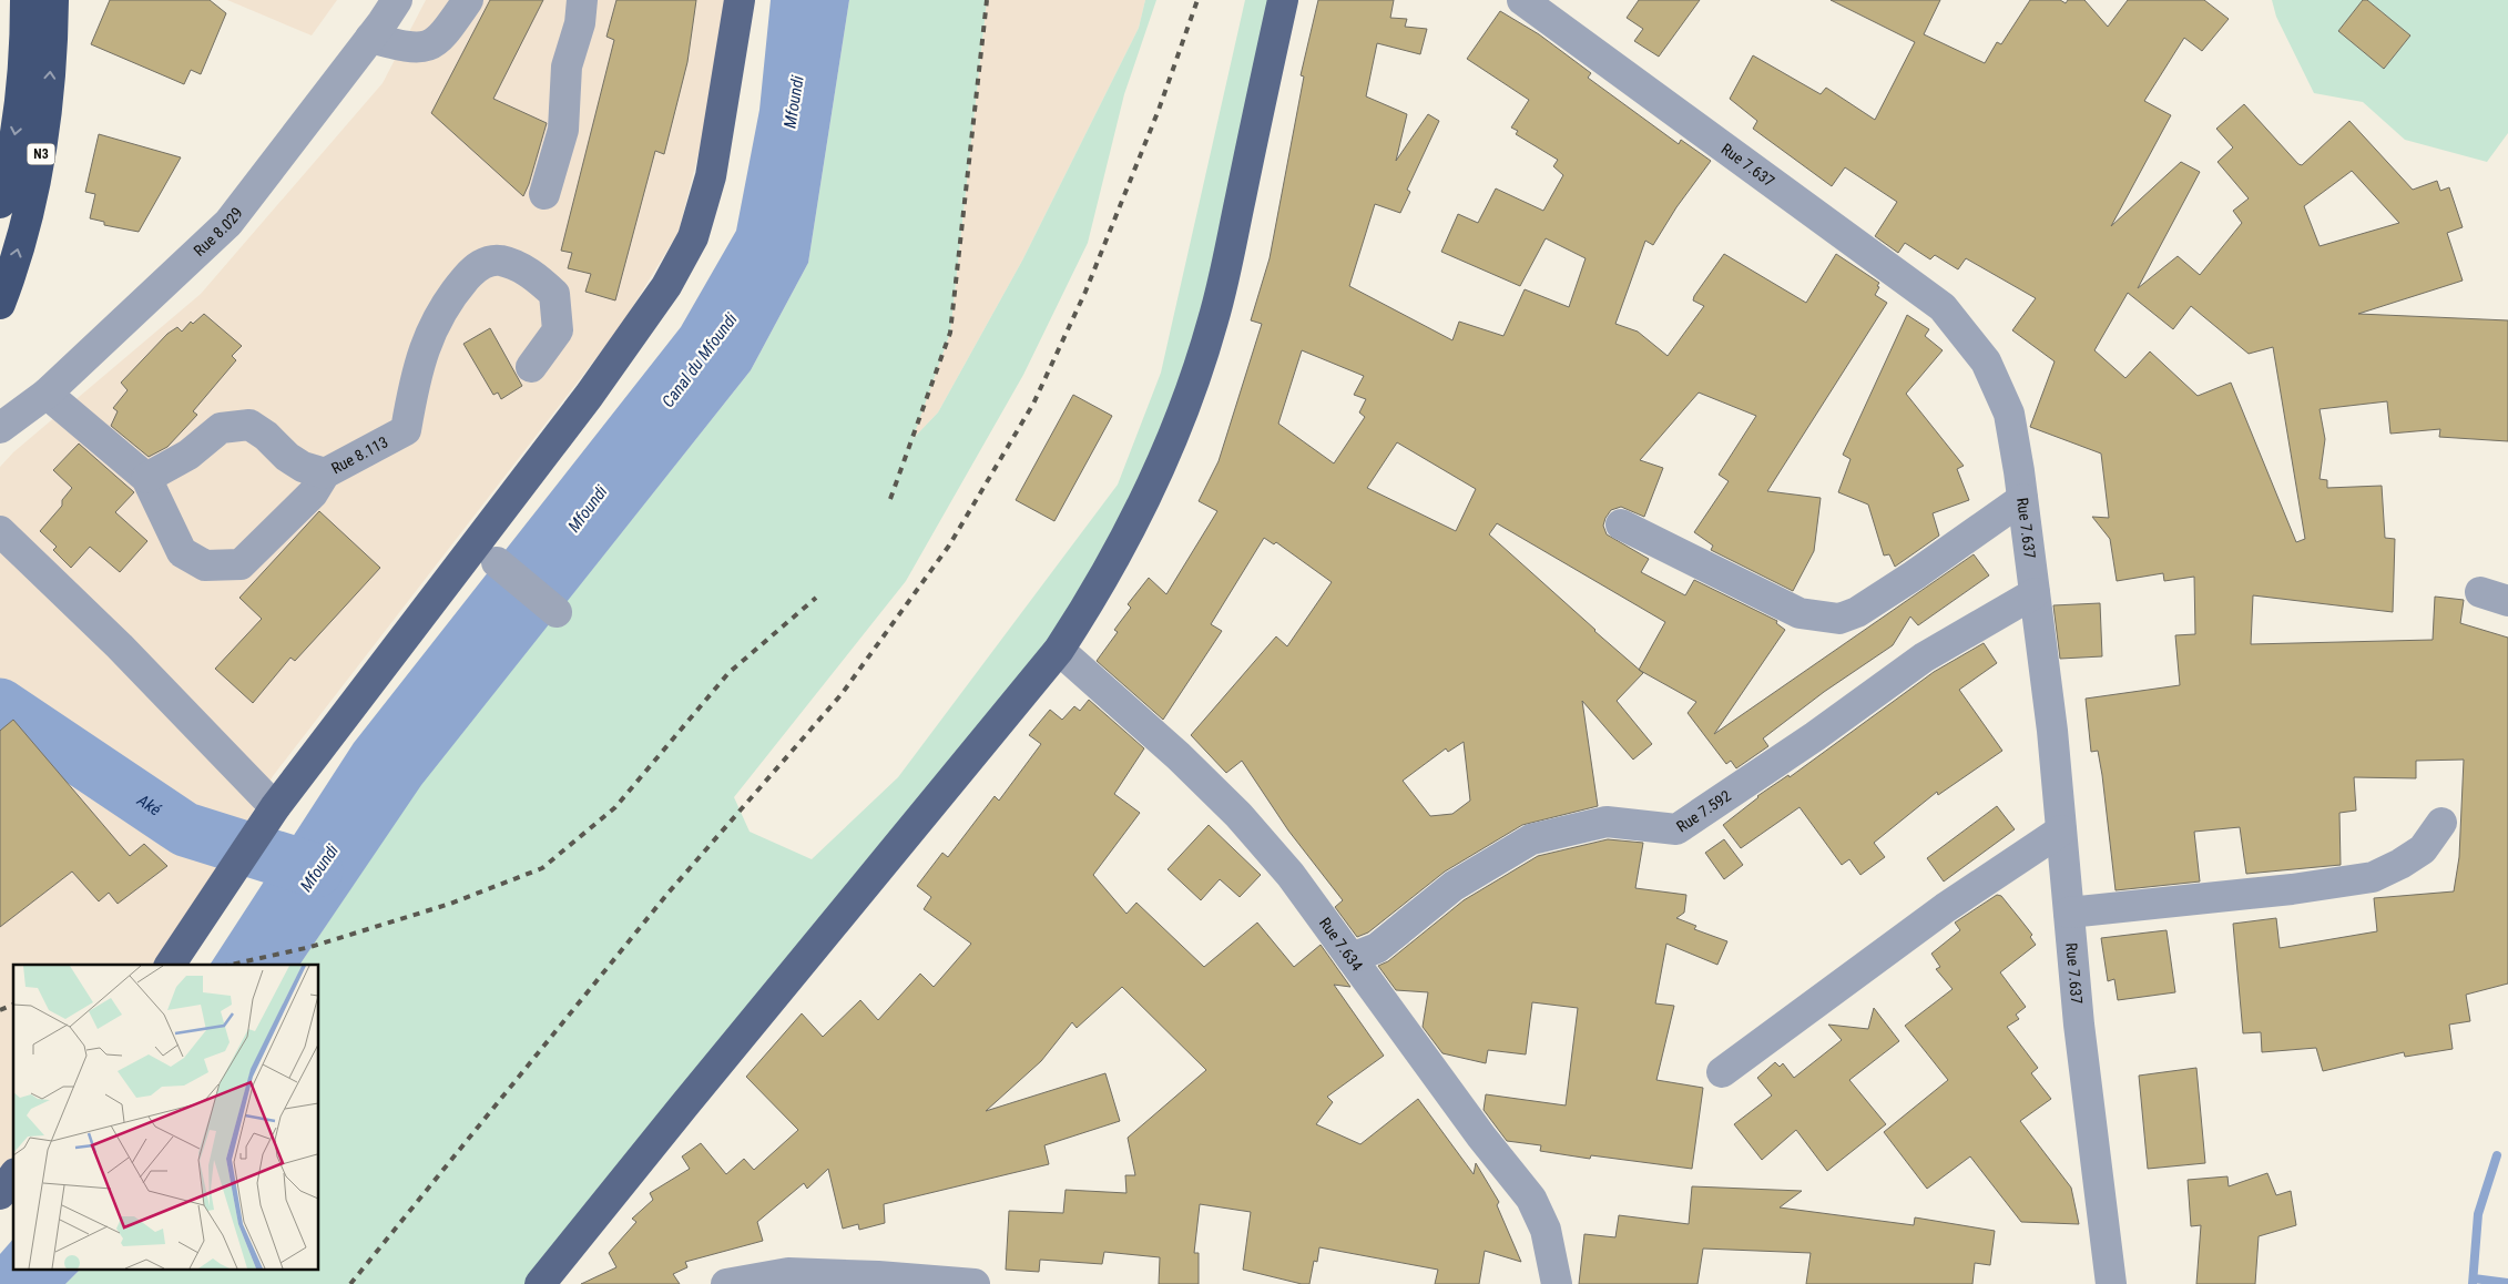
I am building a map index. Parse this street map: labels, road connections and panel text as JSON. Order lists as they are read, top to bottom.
{
  "streets": {
    "highway": ["N3"],
    "street": [
      "Rue 7.637",
      "Rue 8.029",
      "Rue 8.113",
      "Rue 7.592",
      "Rue 7.634"
    ]
  },
  "crossings": [
    ["Rue 7.637", "Rue 7.592"],
    ["Rue 8.029", "Rue 8.113"],
    ["Rue 7.592", "Rue 7.634"]
  ],
  "water": ["Mfoundi", "Canal du Mfoundi", "Aké"]
}
